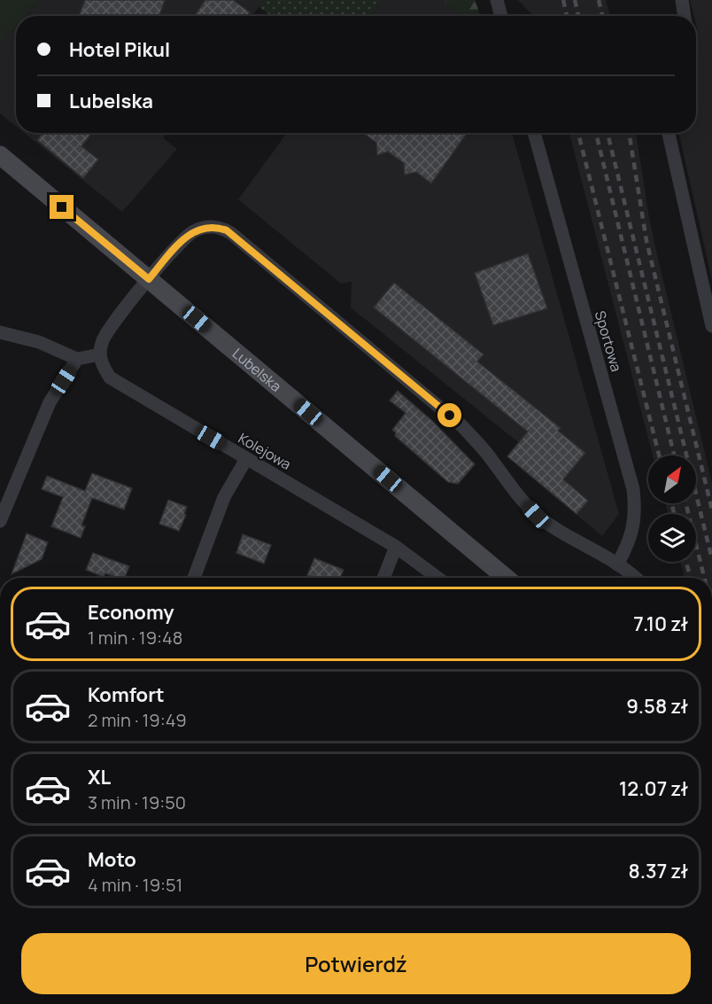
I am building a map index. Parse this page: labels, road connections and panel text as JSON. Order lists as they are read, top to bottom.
{
  "streets": {
    "main road": ["Lubelska"],
    "street": ["Sportowa", "Kolejowa"]
  },
  "north": "top right",
  "page": {
    "banner": ["Hotel Pikul", "Lubelska"],
    "list": [
      {
        "name": "Economy",
        "note": "1 min · 19:48",
        "value": "7.10 zł"
      },
      {
        "name": "Komfort",
        "note": "2 min · 19:49",
        "value": "9.58 zł"
      },
      {
        "name": "XL",
        "note": "3 min · 19:50",
        "value": "12.07 zł"
      },
      {
        "name": "Moto",
        "note": "4 min · 19:51",
        "value": "8.37 zł"
      }
    ],
    "buttons": "Potwierdź"
  }
}
